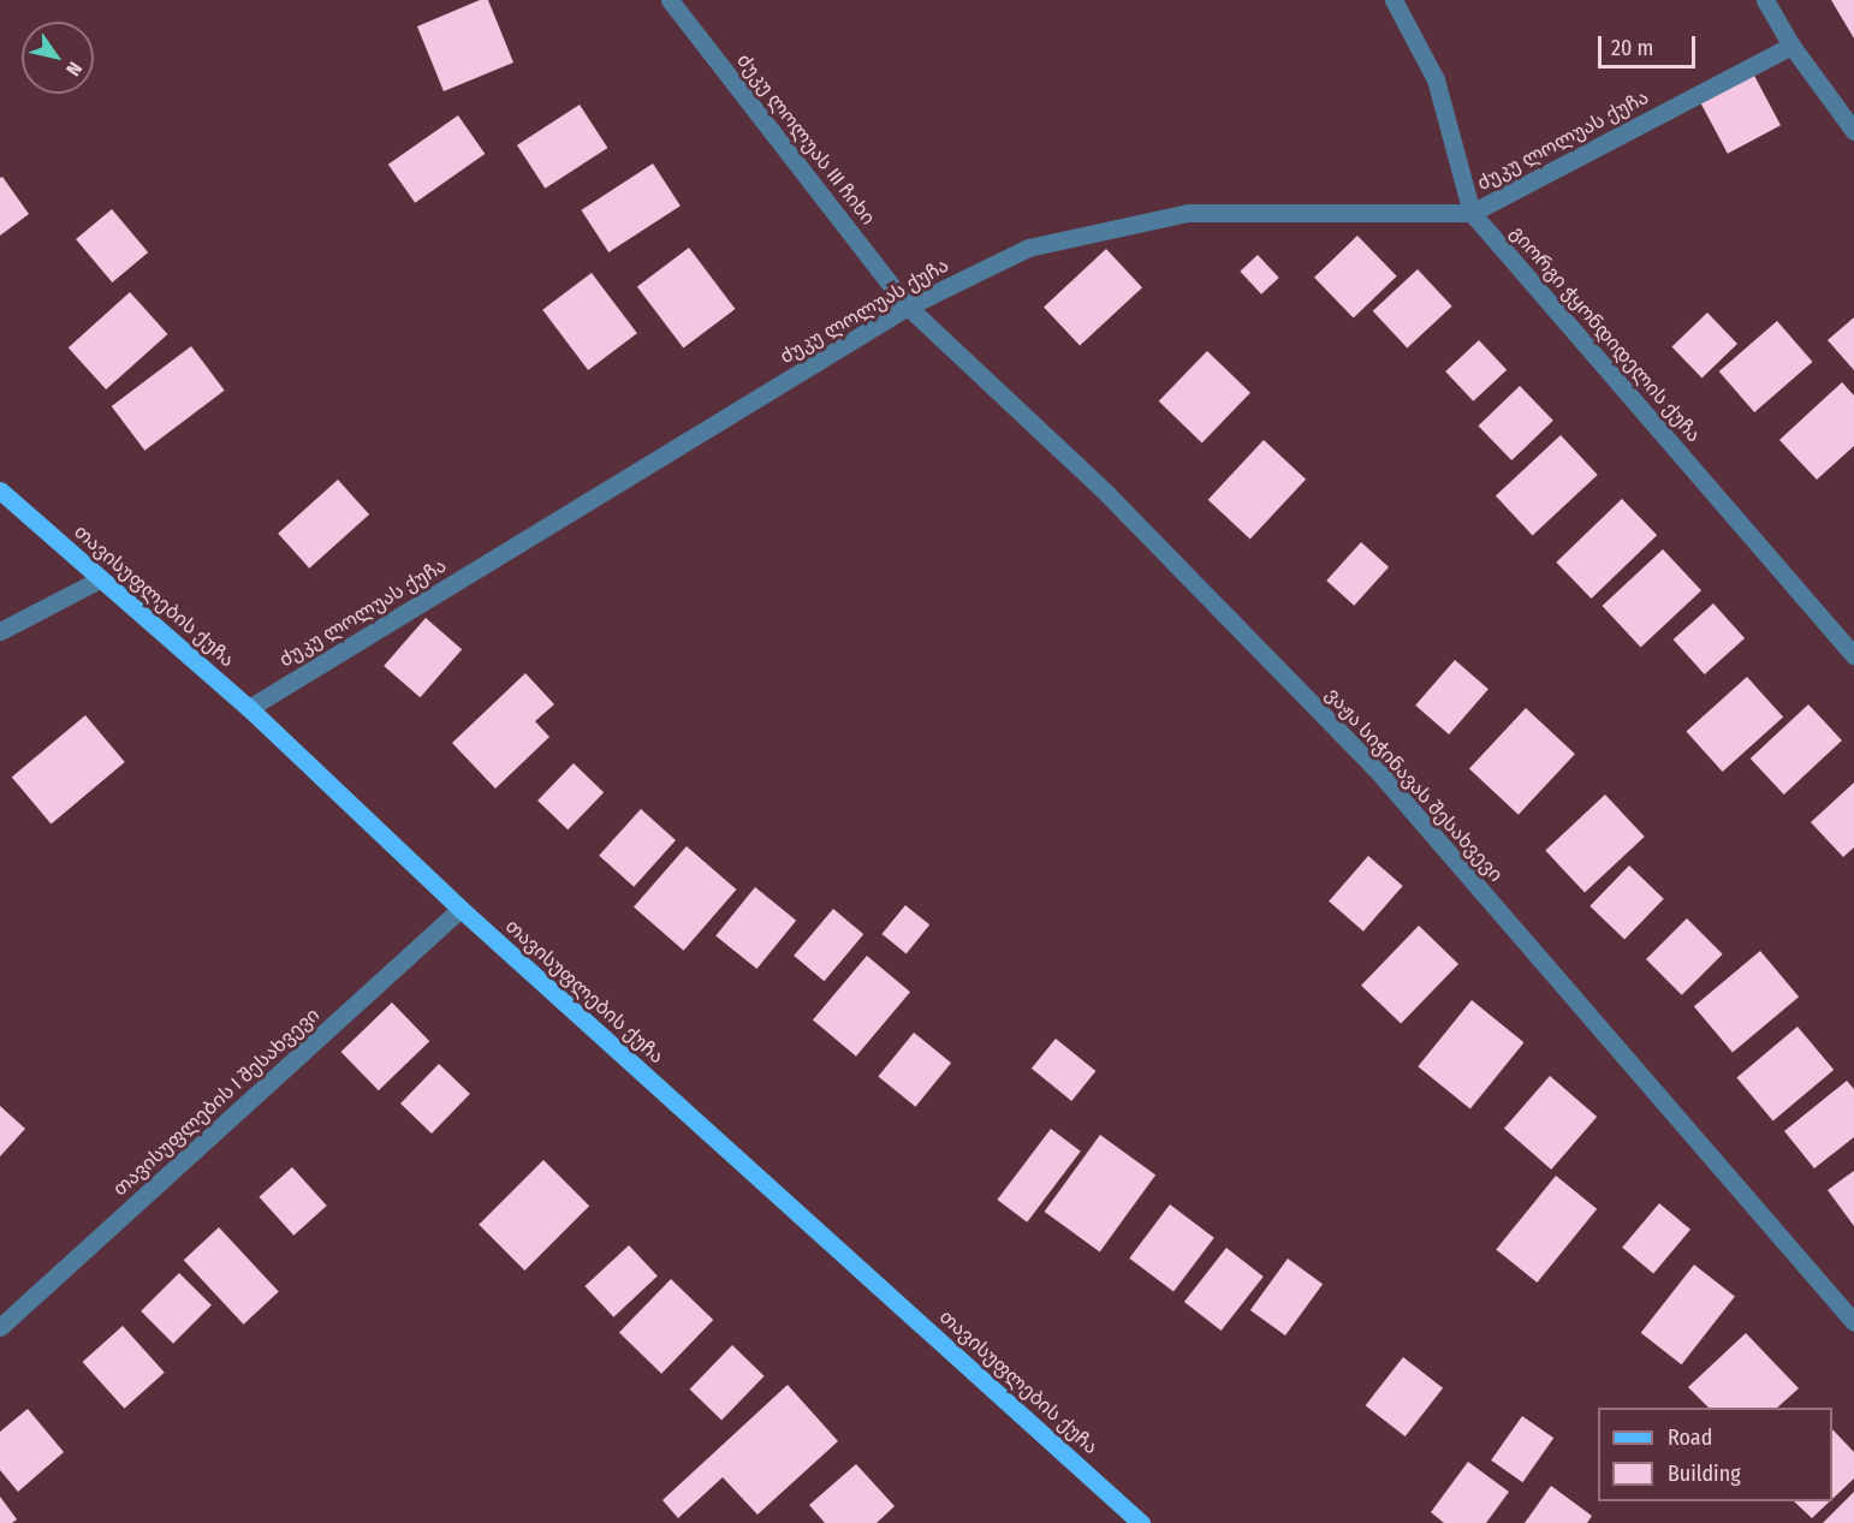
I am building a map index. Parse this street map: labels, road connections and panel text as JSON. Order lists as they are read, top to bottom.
{
  "streets": {
    "main road": ["თავისუფლების ქუჩა"],
    "street": [
      "ძუკუ ლოლუას III ჩიხი",
      "ძუკუ ლოლუას ქუჩა",
      "გიორგი ჭყონდიდელის ქუჩა",
      "ვაჟა სიჭინავას შესახვევი",
      "თავისუფლების I შესახვევი"
    ]
  },
  "crossings": [
    ["ძუკუ ლოლუას III ჩიხი", "ძუკუ ლოლუას ქუჩა"],
    ["ძუკუ ლოლუას III ჩიხი", "ვაჟა სიჭინავას შესახვევი"],
    ["ძუკუ ლოლუას ქუჩა", "გიორგი ჭყონდიდელის ქუჩა"],
    ["ძუკუ ლოლუას ქუჩა", "თავისუფლების ქუჩა"],
    ["ძუკუ ლოლუას ქუჩა", "ვაჟა სიჭინავას შესახვევი"],
    ["თავისუფლების ქუჩა", "თავისუფლების I შესახვევი"]
  ],
  "legend": ["Road", "Building"],
  "scale_bar": "20 m",
  "north": "bottom right"
}
